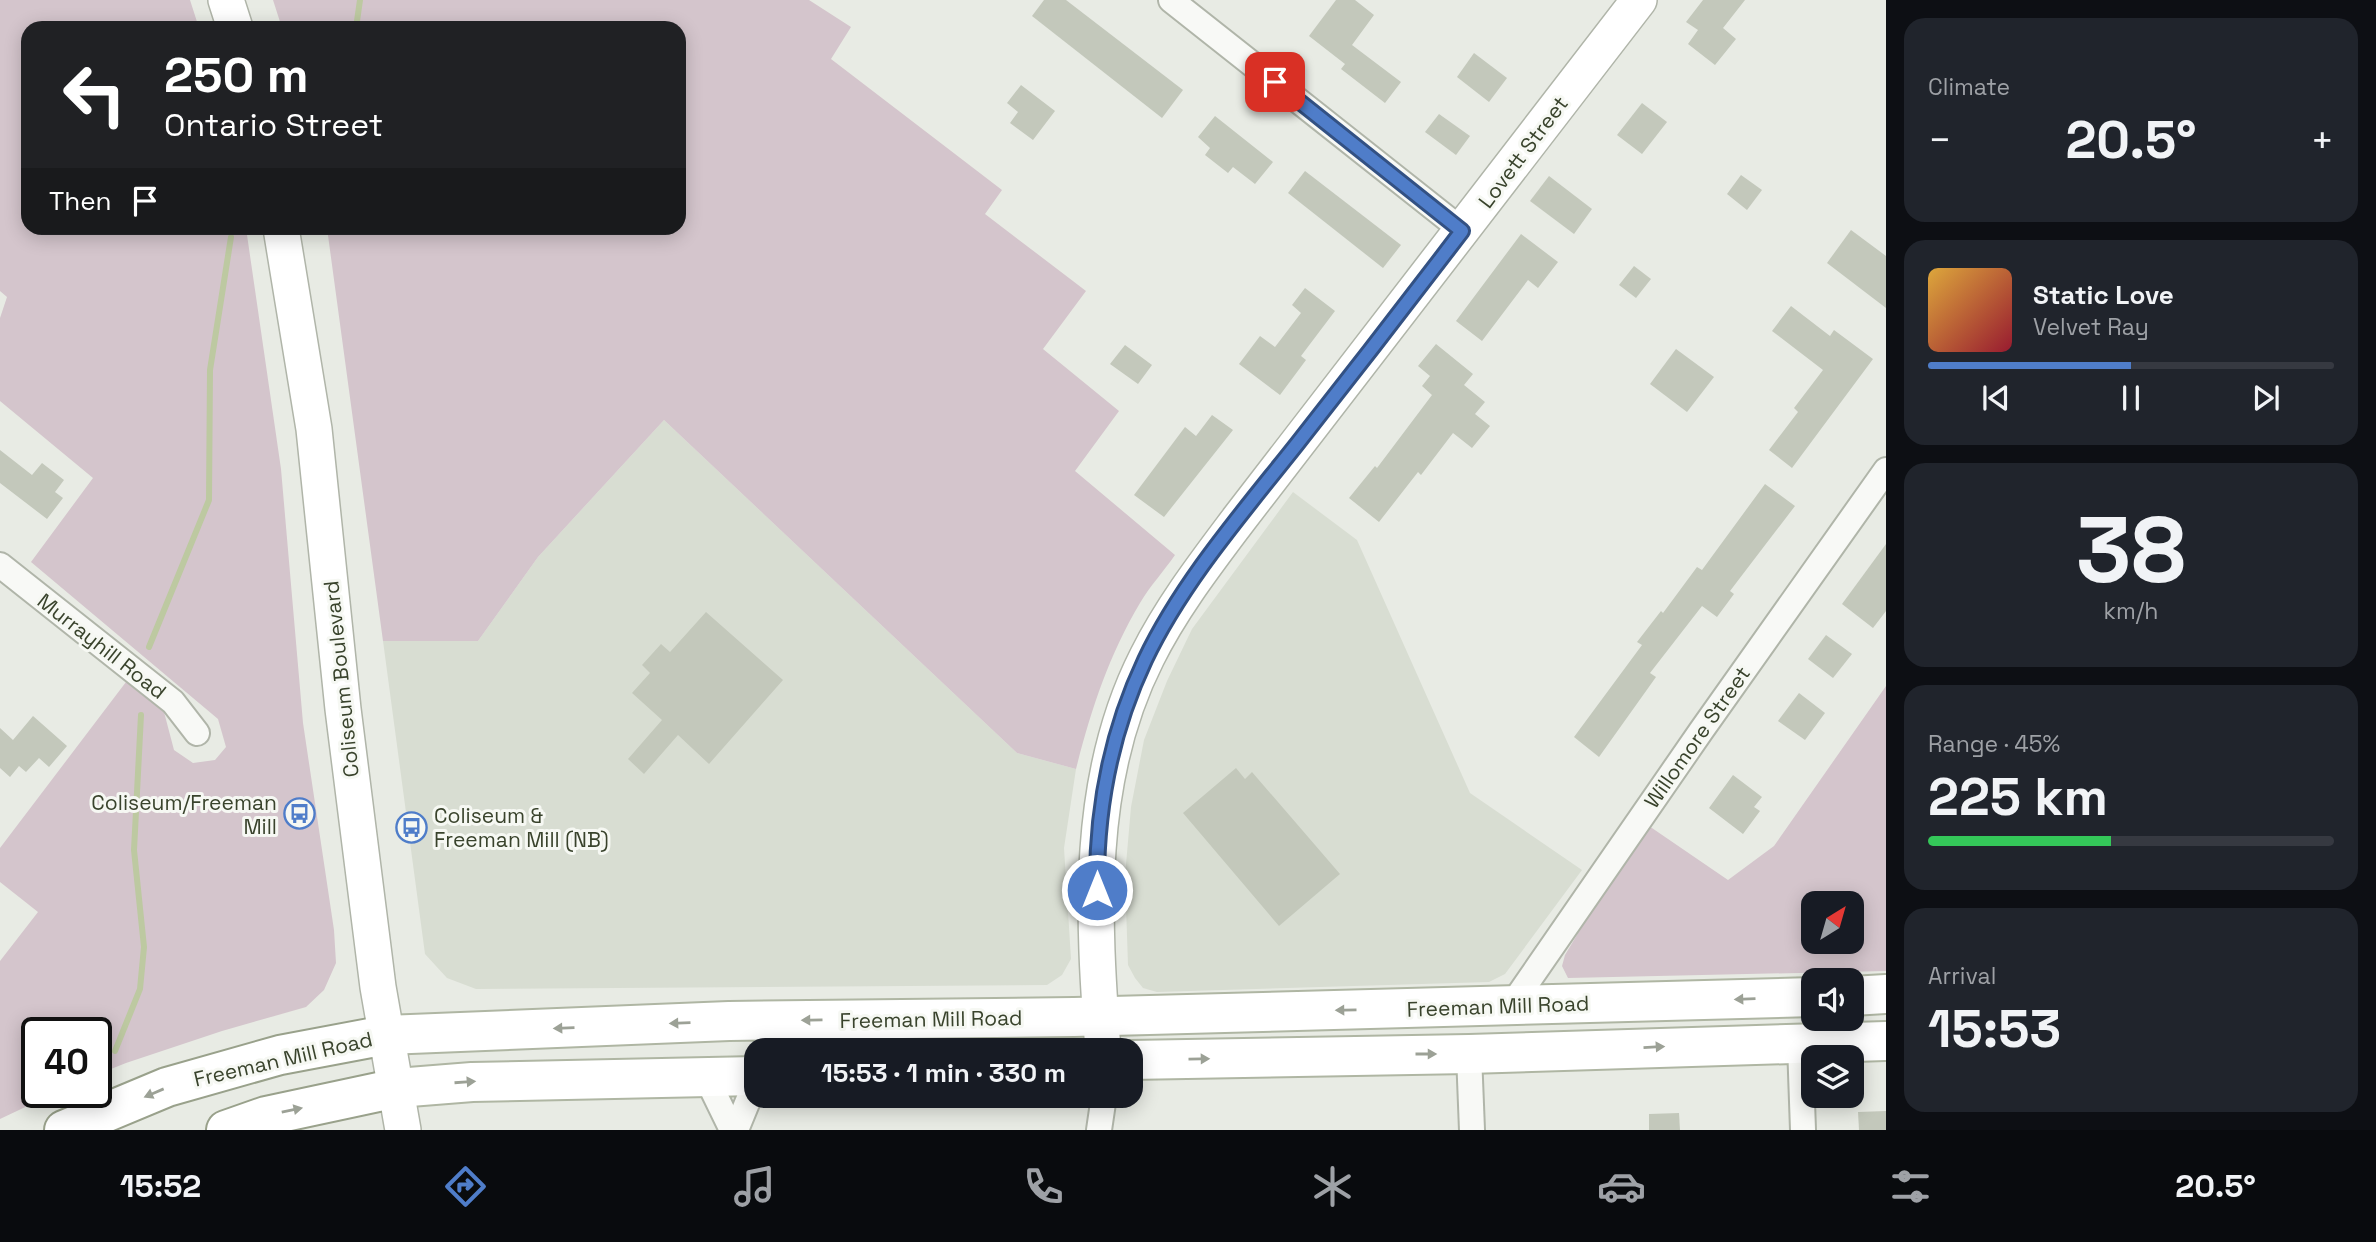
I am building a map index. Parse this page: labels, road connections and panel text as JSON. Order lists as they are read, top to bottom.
{
  "streets": {
    "main road": ["Freeman Mill Road"],
    "street": [
      "Lovett Street",
      "Murrayhill Road",
      "Coliseum Boulevard",
      "Willomore Street"
    ]
  },
  "crossings": [
    ["Lovett Street", "Freeman Mill Road"],
    ["Coliseum Boulevard", "Freeman Mill Road"],
    ["Willomore Street", "Freeman Mill Road"]
  ],
  "places": {
    "bus stop": ["Coliseum/Freeman Mill", "Coliseum & Freeman Mill (NB)"]
  },
  "north": "top right",
  "page": {
    "tile": [
      "Climate",
      ["38", "km/h"],
      ["Range · 45%", "225 km"],
      ["Arrival", "15:53"]
    ],
    "turn": ["250 m", "Ontario Street"],
    "heat": ["−", "20.5°", "+"],
    "then": "Then",
    "song": ["Static Love", "Velvet Ray"],
    "limit": "40",
    "trip": "15:53 · 1 min · 330 m",
    "tabs": ["15:52", "20.5°"]
  }
}
